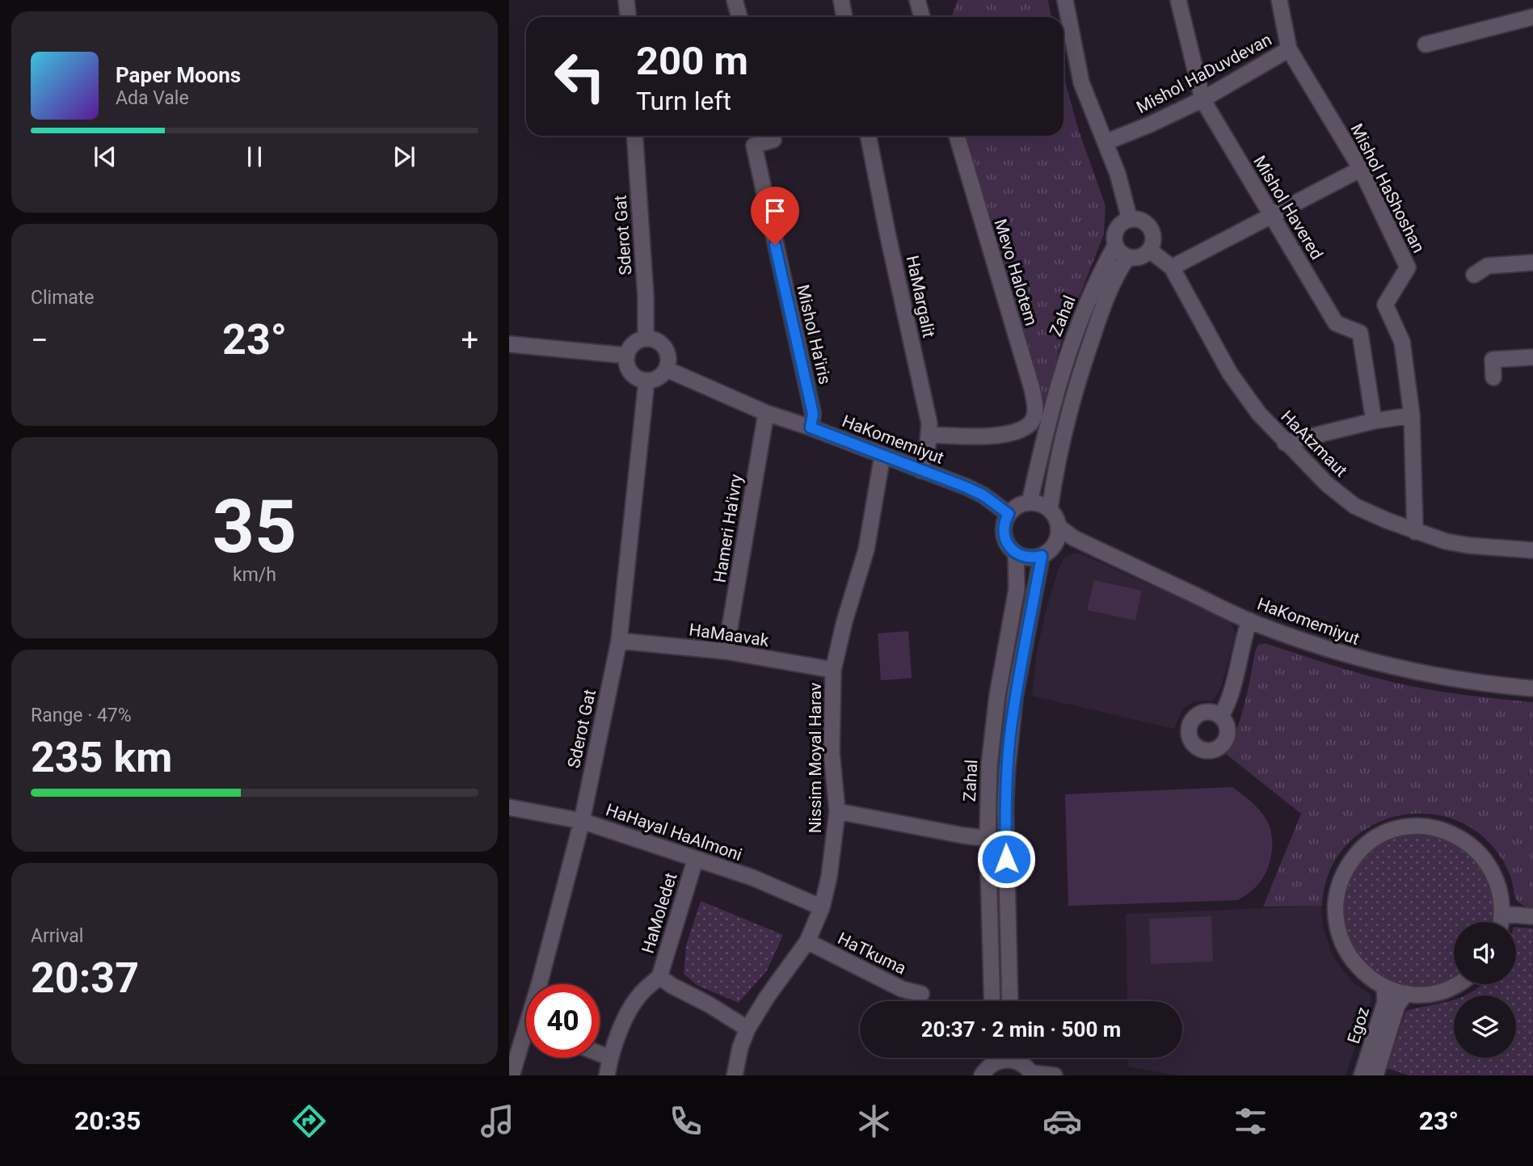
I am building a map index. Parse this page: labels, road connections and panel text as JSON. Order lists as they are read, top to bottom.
{
  "streets": {
    "street": [
      "Mishol HaDuvdevan",
      "Mishol HaShoshan",
      "Mishol Havered",
      "Sderot Gat",
      "Mevo Halotem",
      "HaMargalit",
      "Zahal",
      "Mishol Ha'iris",
      "HaKomemiyut",
      "HaAtzmaut",
      "Hameri Ha'ivry",
      "HaMaavak",
      "Nissim Moyal Harav",
      "HaHayal HaAlmoni",
      "HaMoledet",
      "HaTkuma",
      "Egoz"
    ]
  },
  "crossings": [
    ["Mishol HaDuvdevan", "Mishol HaShoshan"],
    ["Mishol HaDuvdevan", "Mishol Havered"],
    ["Mishol HaShoshan", "HaAtzmaut"],
    ["Sderot Gat", "HaKomemiyut"],
    ["Sderot Gat", "HaMaavak"],
    ["Sderot Gat", "HaHayal HaAlmoni"],
    ["Mevo Halotem", "HaMargalit"],
    ["HaMargalit", "HaKomemiyut"],
    ["Zahal", "HaKomemiyut"],
    ["Zahal", "HaAtzmaut"],
    ["Mishol Ha'iris", "HaKomemiyut"],
    ["HaKomemiyut", "Hameri Ha'ivry"],
    ["HaKomemiyut", "Nissim Moyal Harav"],
    ["Hameri Ha'ivry", "HaMaavak"],
    ["HaMaavak", "Nissim Moyal Harav"],
    ["Nissim Moyal Harav", "HaHayal HaAlmoni"],
    ["Nissim Moyal Harav", "HaMoledet"],
    ["Nissim Moyal Harav", "HaTkuma"],
    ["HaHayal HaAlmoni", "HaMoledet"]
  ],
  "page": {
    "turn": ["200 m", "Turn left"],
    "song": ["Paper Moons", "Ada Vale"],
    "tile": [
      "Climate",
      ["35", "km/h"],
      ["Range · 47%", "235 km"],
      ["Arrival", "20:37"]
    ],
    "heat": ["−", "23°", "+"],
    "limit": "40",
    "trip": "20:37 · 2 min · 500 m",
    "tabs": ["20:35", "23°"]
  }
}
